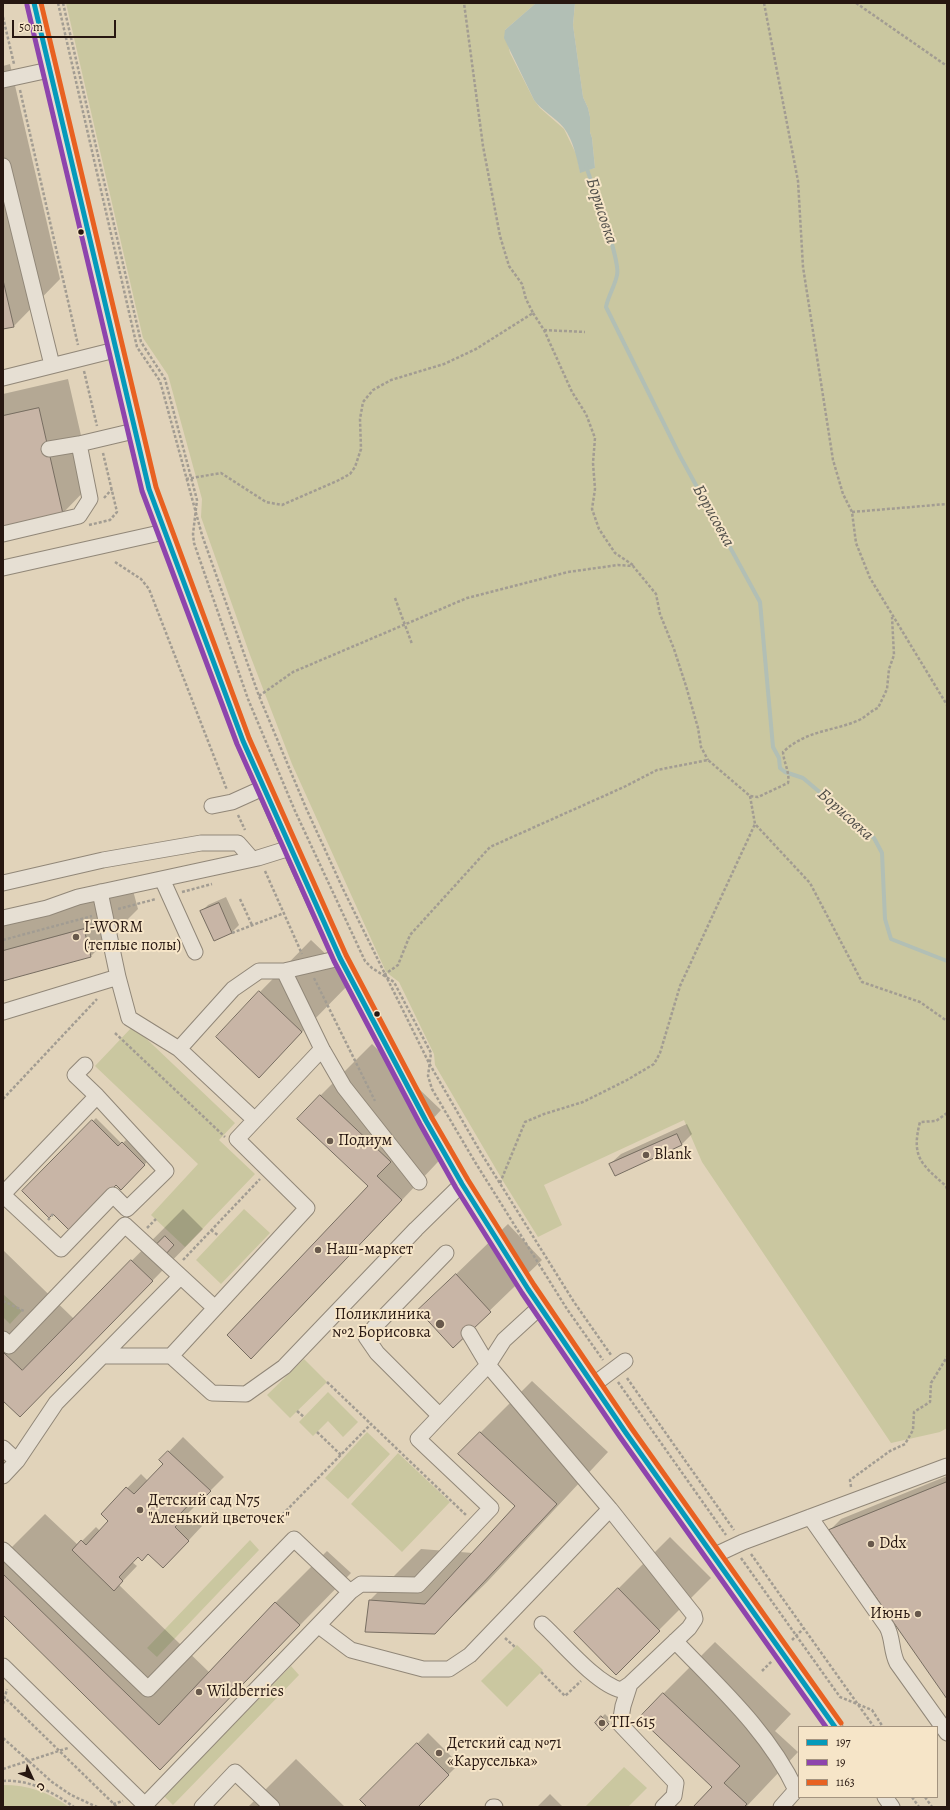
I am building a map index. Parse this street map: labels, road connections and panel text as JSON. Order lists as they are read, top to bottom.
{
  "water": ["Борисовка"],
  "places": [
    "I-WORM (теплые полы)",
    "Подиум",
    "Blank",
    "Наш-маркет",
    "Поликлиника №2 Борисовка",
    "Детский сад N75 \"Аленький цветочек\"",
    "Ddx",
    "Июнь",
    "Wildberries",
    "ТП-615",
    "Детский сад №71 «Каруселька»"
  ],
  "lines": ["transit line 197", "transit line 1163", "transit line 19"],
  "legend": ["197", "19", "1163"],
  "scale_bar": "50 m",
  "north": "bottom right"
}
